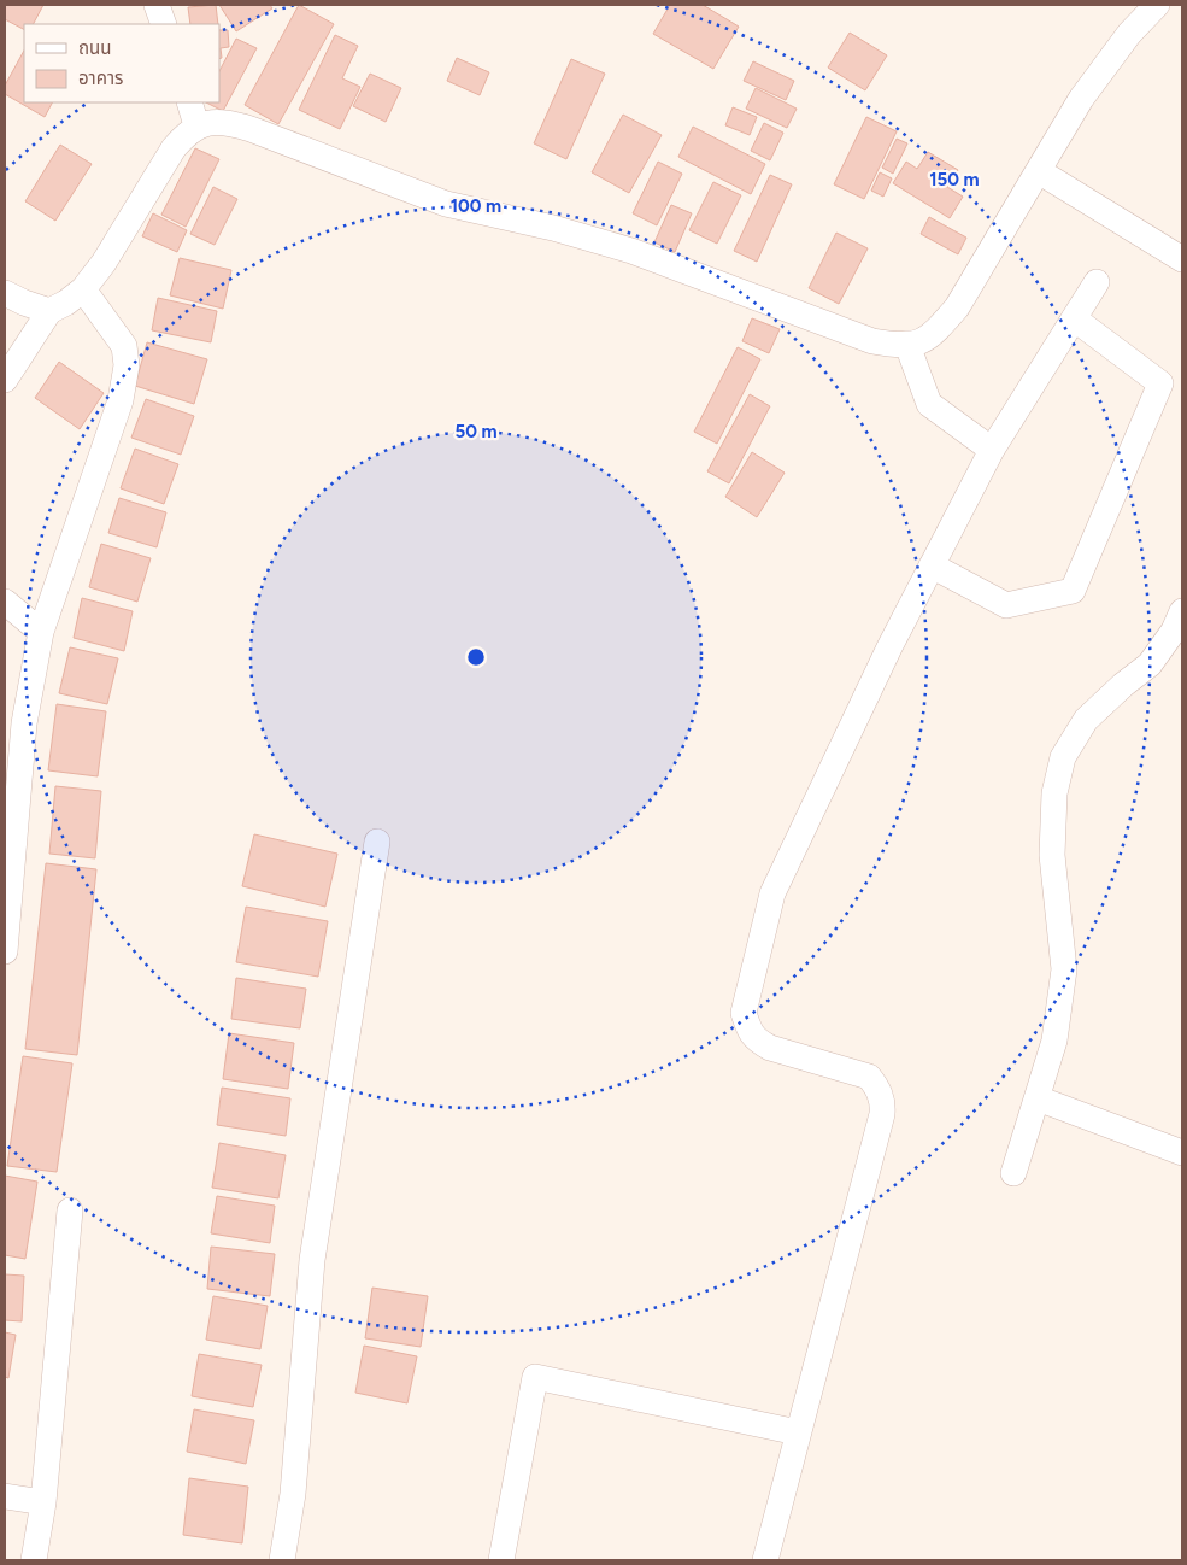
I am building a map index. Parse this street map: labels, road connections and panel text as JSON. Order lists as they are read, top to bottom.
{
  "legend": ["ถนน", "อาคาร"],
  "rings": ["150 m", "100 m", "50 m"]
}
